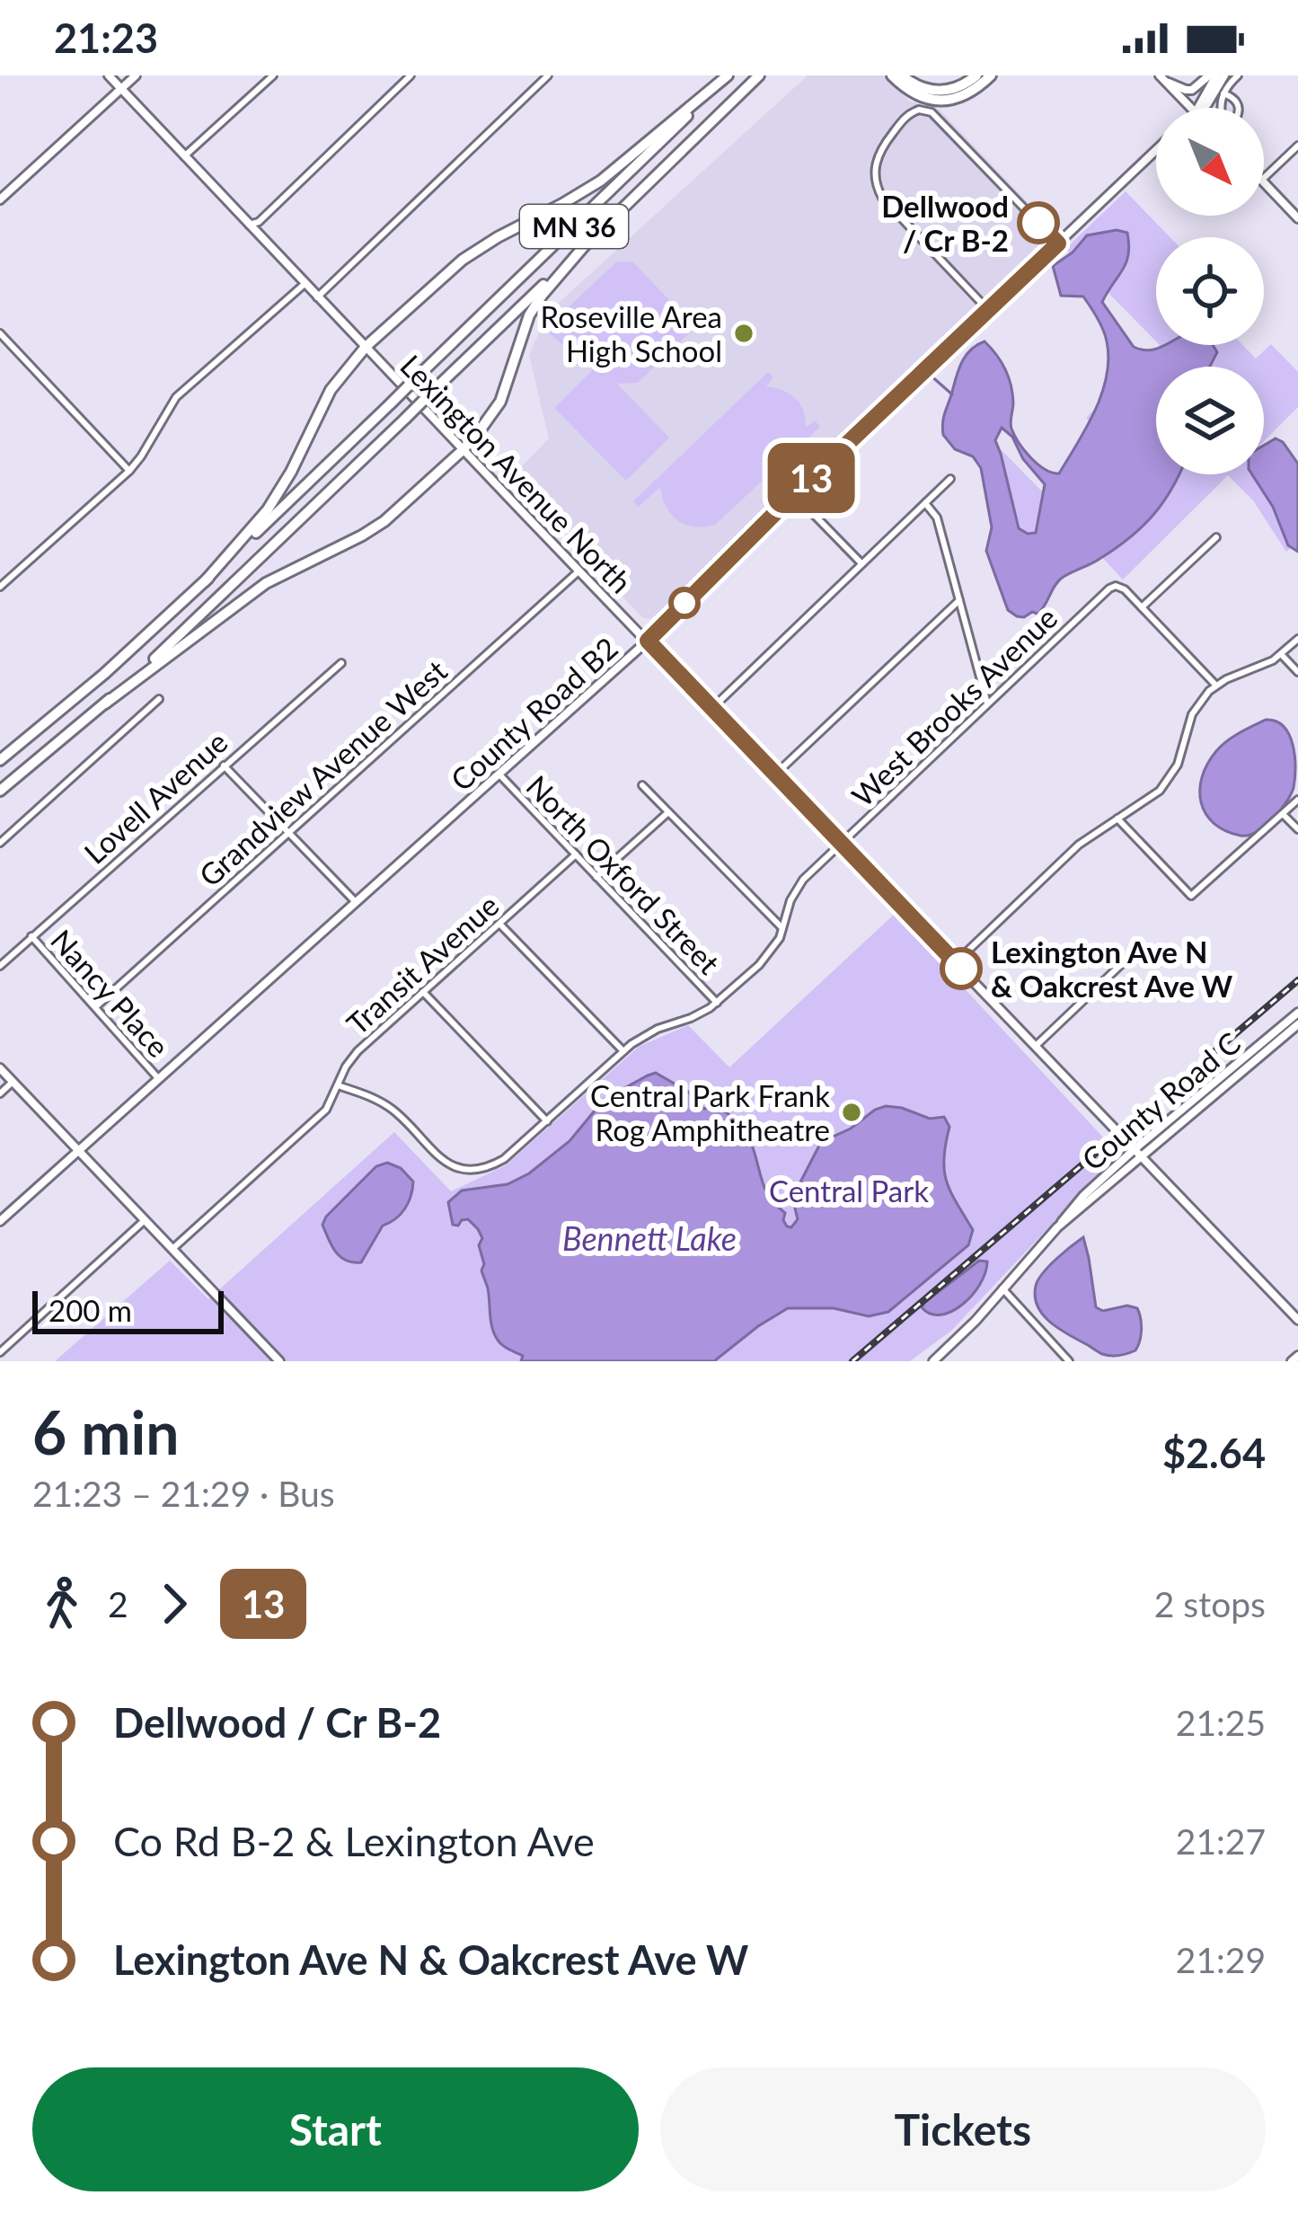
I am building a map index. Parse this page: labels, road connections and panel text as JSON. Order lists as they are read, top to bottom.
{
  "streets": {
    "highway": ["MN 36"],
    "main road": ["Lexington Avenue North", "County Road B2", "County Road C"],
    "street": [
      "West Brooks Avenue",
      "Grandview Avenue West",
      "Lovell Avenue",
      "North Oxford Street",
      "Transit Avenue",
      "Nancy Place"
    ]
  },
  "crossings": [
    ["Lexington Avenue North", "West Brooks Avenue"],
    ["Lexington Avenue North", "County Road B2"],
    ["Lexington Avenue North", "Grandview Avenue West"],
    ["Lexington Avenue North", "County Road C"],
    ["West Brooks Avenue", "North Oxford Street"],
    ["West Brooks Avenue", "Transit Avenue"],
    ["County Road B2", "North Oxford Street"],
    ["County Road B2", "Nancy Place"],
    ["Grandview Avenue West", "Nancy Place"],
    ["Lovell Avenue", "Nancy Place"],
    ["North Oxford Street", "Transit Avenue"]
  ],
  "water": ["Bennett Lake"],
  "parks": ["Central Park"],
  "places": [
    "Dellwood / Cr B-2",
    "Roseville Area High School",
    "Lexington Ave N & Oakcrest Ave W",
    "Central Park Frank Rog Amphitheatre"
  ],
  "lines": ["bus line 13"],
  "scale_bar": "200 m",
  "north": "bottom right",
  "page": {
    "status": "21:23",
    "on_map": "13",
    "scale": "200 m",
    "heading": ["6 min", "21:23 – 21:29 · Bus", "$2.64"],
    "legs": ["2", "13", "2 stops"],
    "list": [
      {
        "name": "Dellwood / Cr B-2",
        "value": "21:25"
      },
      {
        "name": "Co Rd B-2 & Lexington Ave",
        "value": "21:27"
      },
      {
        "name": "Lexington Ave N & Oakcrest Ave W",
        "value": "21:29"
      }
    ],
    "buttons": ["Start", "Tickets"]
  }
}
